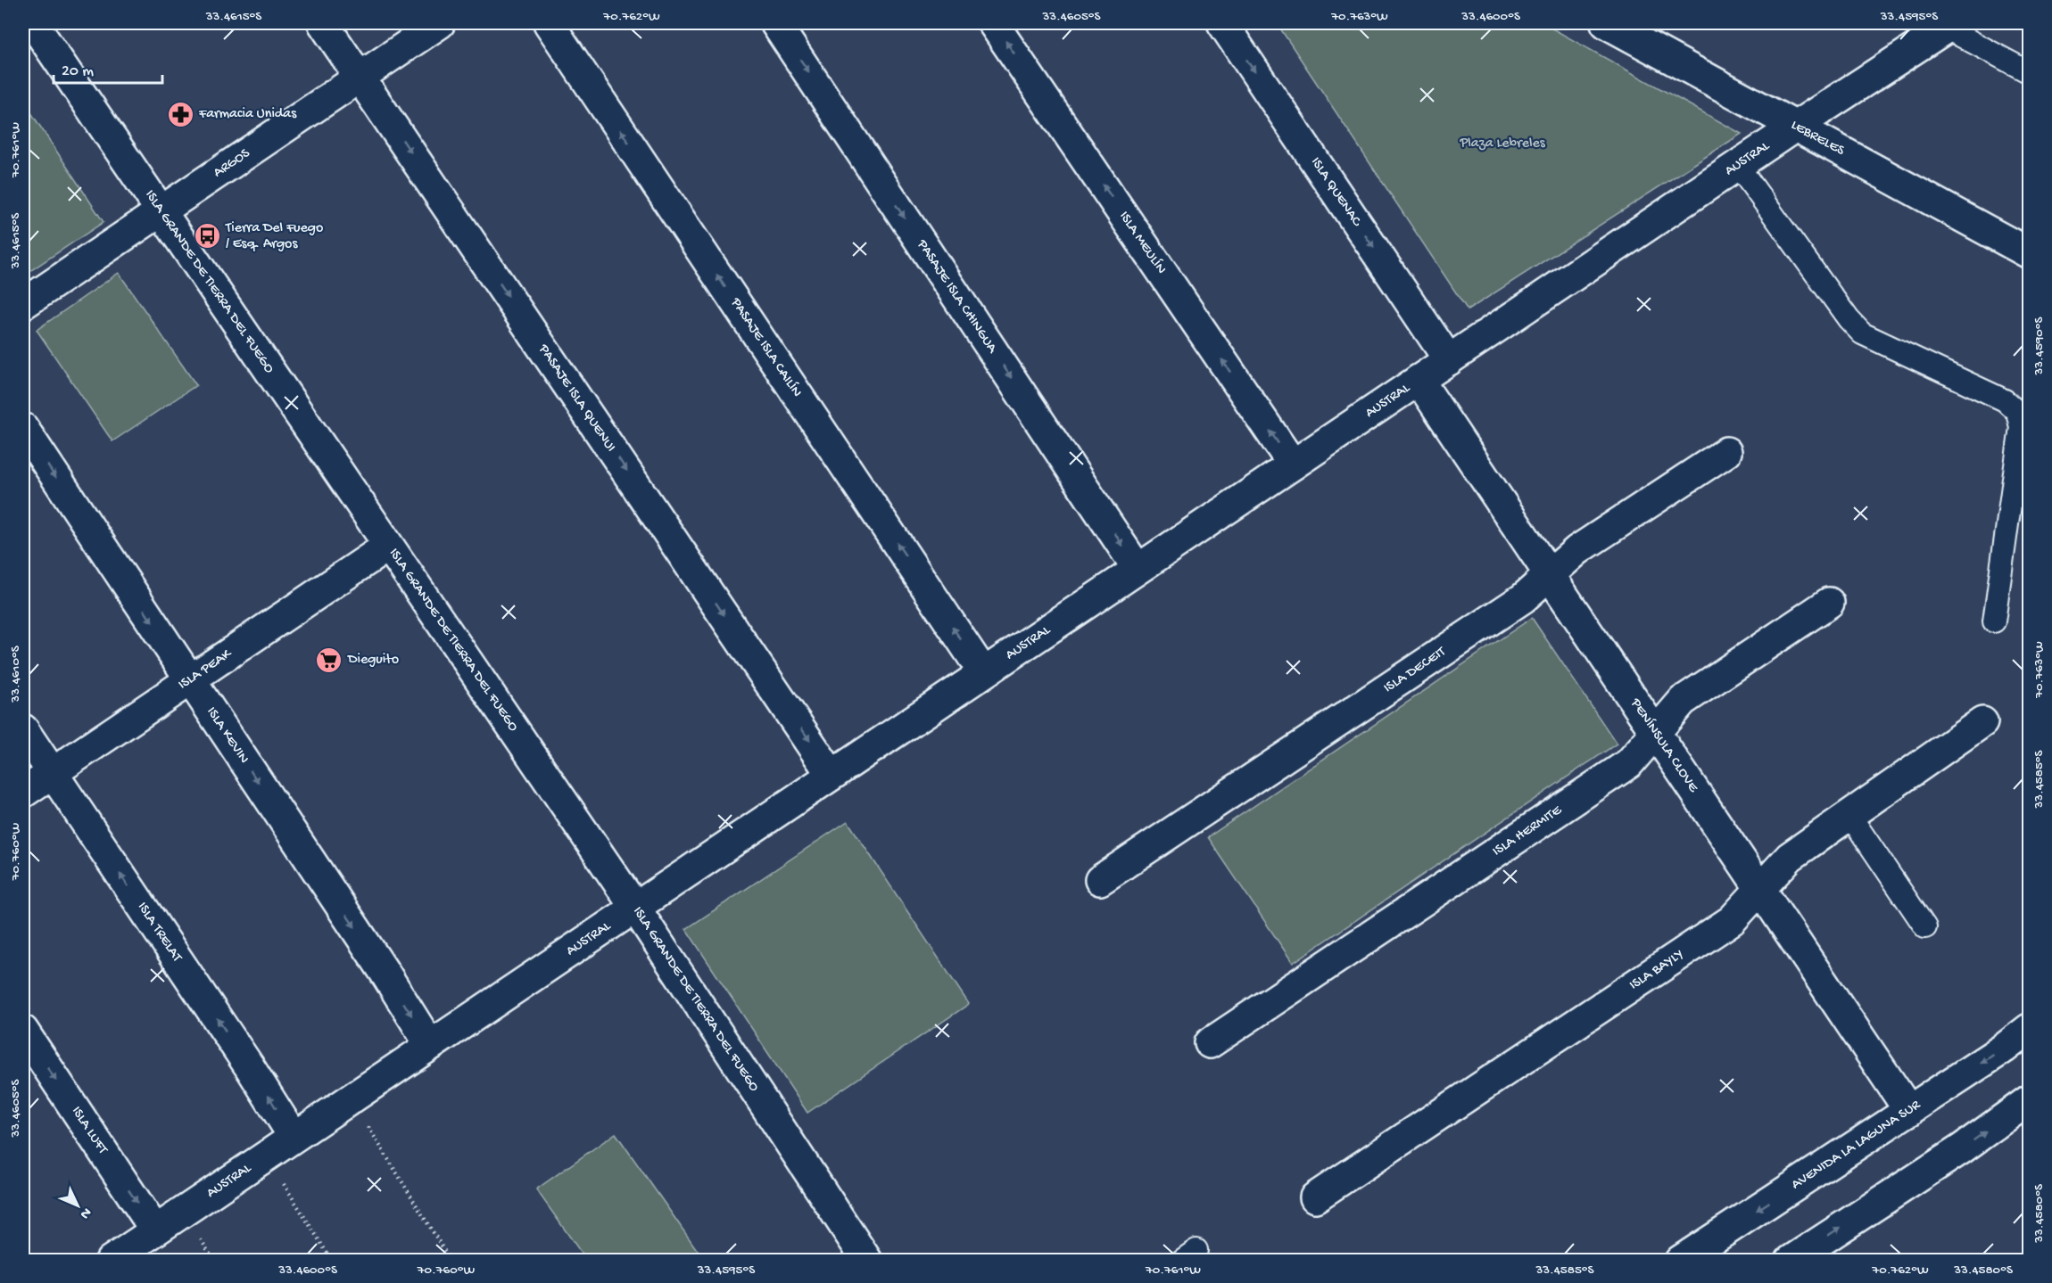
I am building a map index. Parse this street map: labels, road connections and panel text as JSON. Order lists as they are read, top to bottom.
{
  "streets": {
    "street": [
      "LEBRELES",
      "AUSTRAL",
      "ARGOS",
      "ISLA QUENAC",
      "ISLA MEULÍN",
      "ISLA GRANDE DE TIERRA DEL FUEGO",
      "PASAJE ISLA CHINGUA",
      "PASAJE ISLA CAILÍN",
      "PASAJE ISLA QUENUI",
      "ISLA PEAK",
      "ISLA DECEIT",
      "ISLA KEVIN",
      "PENÍNSULA CLOVE",
      "ISLA HERMITE",
      "ISLA TRELAT",
      "ISLA BAYLY",
      "ISLA LUFT",
      "AVENIDA LA LAGUNA SUR"
    ]
  },
  "crossings": [
    ["LEBRELES", "AUSTRAL"],
    ["AUSTRAL", "ISLA QUENAC"],
    ["AUSTRAL", "ISLA MEULÍN"],
    ["AUSTRAL", "ISLA GRANDE DE TIERRA DEL FUEGO"],
    ["AUSTRAL", "PASAJE ISLA CHINGUA"],
    ["AUSTRAL", "PASAJE ISLA CAILÍN"],
    ["AUSTRAL", "PASAJE ISLA QUENUI"],
    ["AUSTRAL", "ISLA KEVIN"],
    ["AUSTRAL", "PENÍNSULA CLOVE"],
    ["AUSTRAL", "ISLA TRELAT"],
    ["AUSTRAL", "ISLA LUFT"],
    ["ARGOS", "ISLA GRANDE DE TIERRA DEL FUEGO"],
    ["ARGOS", "PASAJE ISLA QUENUI"],
    ["ISLA GRANDE DE TIERRA DEL FUEGO", "ISLA PEAK"],
    ["ISLA PEAK", "ISLA KEVIN"],
    ["ISLA PEAK", "ISLA TRELAT"],
    ["ISLA DECEIT", "PENÍNSULA CLOVE"],
    ["PENÍNSULA CLOVE", "ISLA HERMITE"],
    ["PENÍNSULA CLOVE", "ISLA BAYLY"],
    ["PENÍNSULA CLOVE", "AVENIDA LA LAGUNA SUR"]
  ],
  "one_way": [
    "ISLA QUENAC",
    "ISLA MEULÍN",
    "PASAJE ISLA CHINGUA",
    "PASAJE ISLA CAILÍN",
    "PASAJE ISLA QUENUI",
    "ISLA KEVIN",
    "ISLA TRELAT",
    "ISLA LUFT"
  ],
  "parks": ["Plaza Lebreles"],
  "places": {
    "pharmacy": ["Farmacia Unidas"],
    "bus stop": ["Tierra Del Fuego / Esq. Argos"],
    "supermarket": ["Dieguito"]
  },
  "scale_bar": "20 m",
  "north": "bottom right",
  "coordinates": [
    "33.4615°S",
    "70.762°W",
    "33.4605°S",
    "70.763°W",
    "33.4600°S",
    "33.4595°S",
    "70.761°W",
    "33.4590°S",
    "33.4610°S",
    "33.4585°S",
    "70.760°W",
    "33.4580°S"
  ]
}
